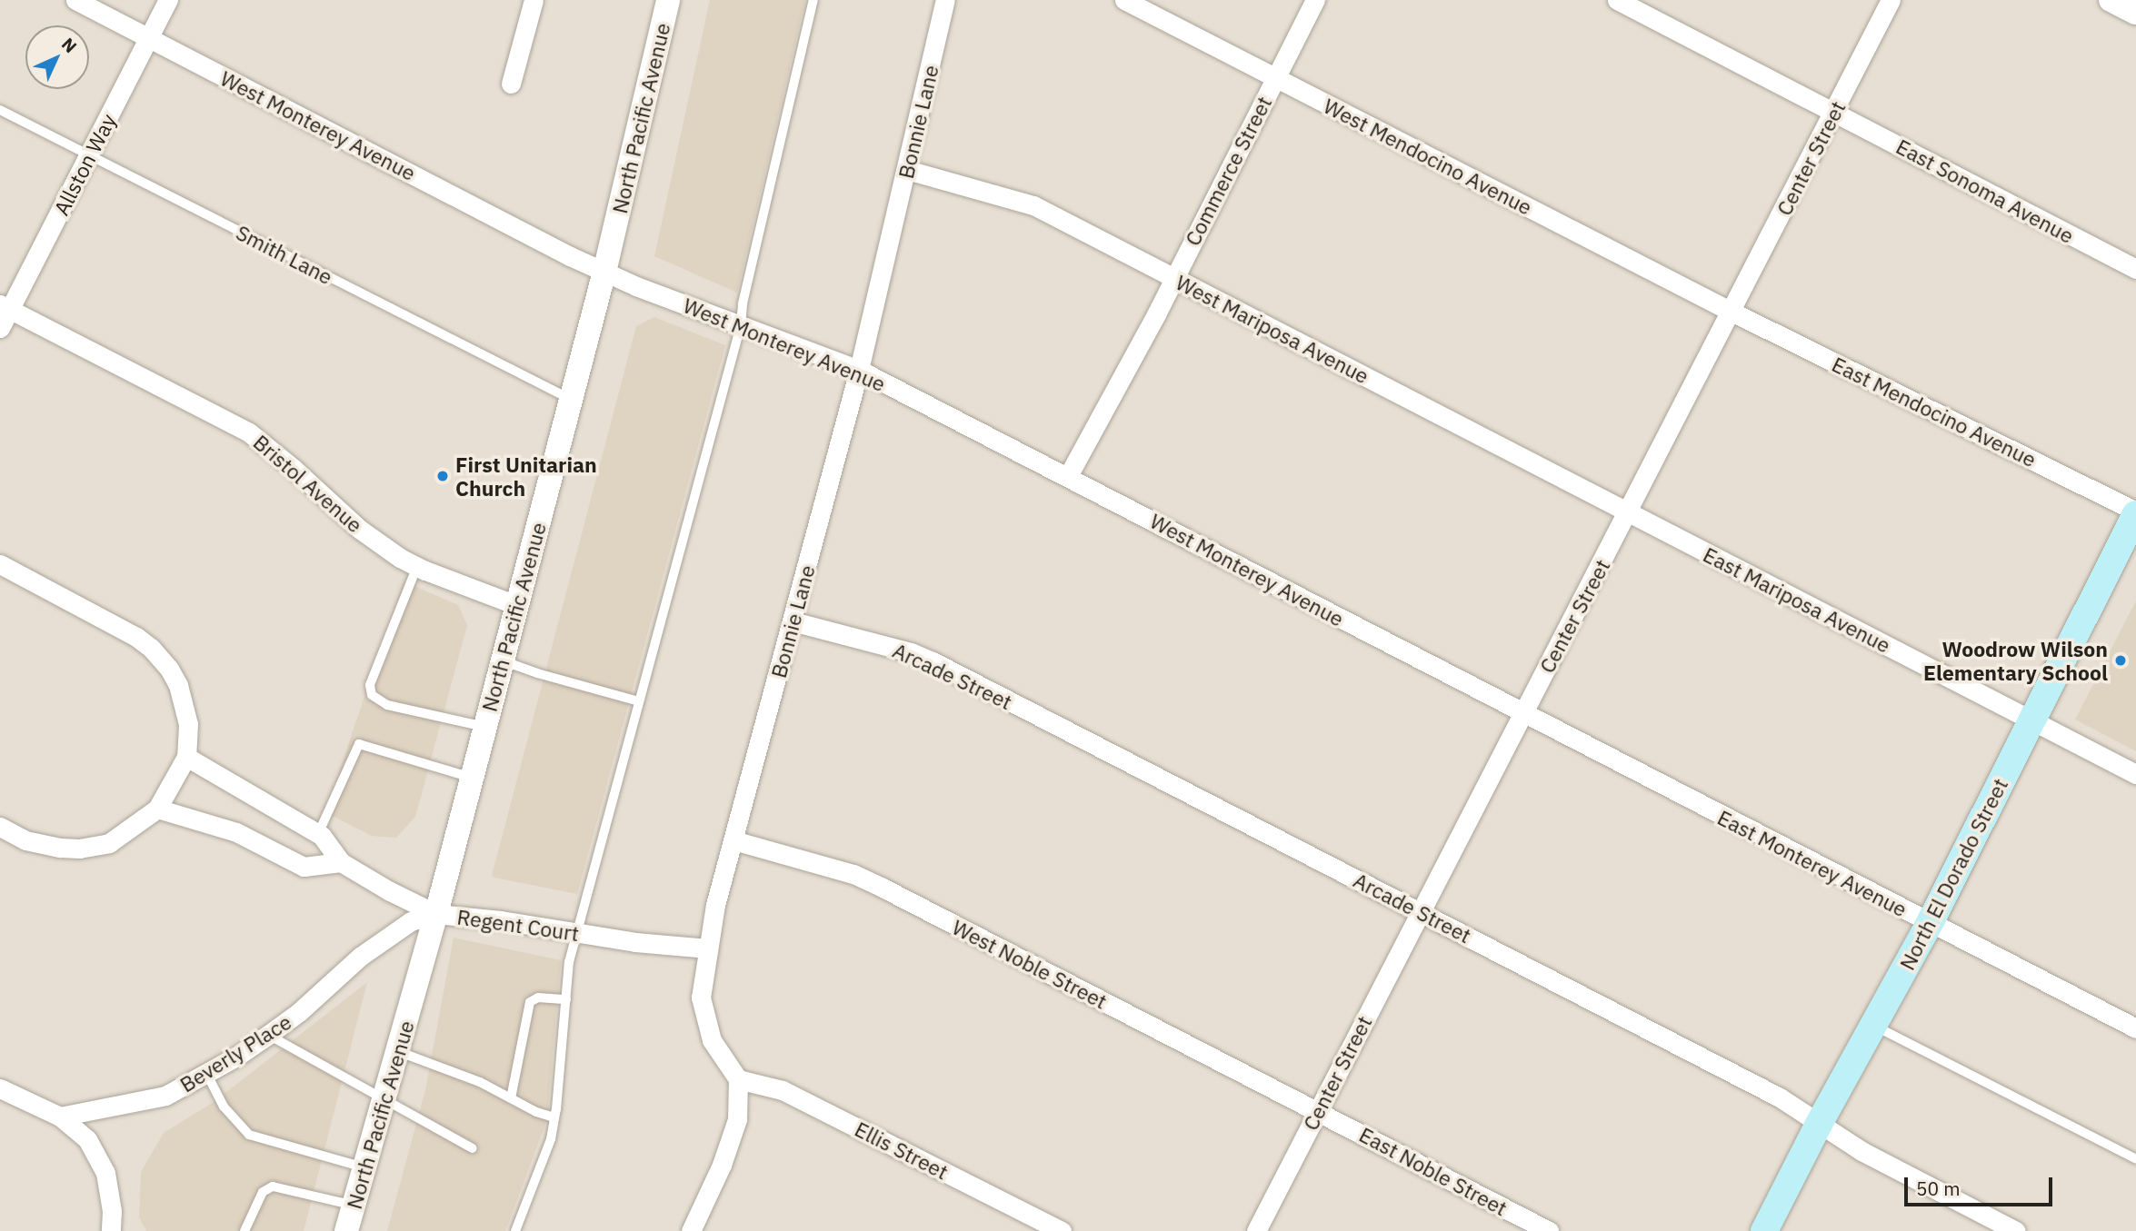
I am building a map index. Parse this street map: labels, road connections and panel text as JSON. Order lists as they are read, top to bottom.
{
  "streets": {
    "main road": ["North El Dorado Street"],
    "street": [
      "North Pacific Avenue",
      "Bonnie Lane",
      "West Monterey Avenue",
      "West Mendocino Avenue",
      "Center Street",
      "Allston Way",
      "Commerce Street",
      "East Sonoma Avenue",
      "West Mariposa Avenue",
      "East Mendocino Avenue",
      "Bristol Avenue",
      "East Mariposa Avenue",
      "Arcade Street",
      "East Monterey Avenue",
      "Regent Court",
      "West Noble Street",
      "Beverly Place",
      "Ellis Street",
      "East Noble Street"
    ],
    "lane": ["Smith Lane"]
  },
  "crossings": [
    ["North Pacific Avenue", "West Monterey Avenue"],
    ["North Pacific Avenue", "Smith Lane"],
    ["North Pacific Avenue", "Bristol Avenue"],
    ["North Pacific Avenue", "Regent Court"],
    ["North Pacific Avenue", "Beverly Place"],
    ["Bonnie Lane", "West Monterey Avenue"],
    ["Bonnie Lane", "West Mariposa Avenue"],
    ["Bonnie Lane", "Arcade Street"],
    ["Bonnie Lane", "Regent Court"],
    ["Bonnie Lane", "West Noble Street"],
    ["Bonnie Lane", "Ellis Street"],
    ["West Monterey Avenue", "Center Street"],
    ["West Monterey Avenue", "Allston Way"],
    ["West Monterey Avenue", "Commerce Street"],
    ["West Monterey Avenue", "East Monterey Avenue"],
    ["West Mendocino Avenue", "Center Street"],
    ["West Mendocino Avenue", "Commerce Street"],
    ["West Mendocino Avenue", "East Mendocino Avenue"],
    ["Center Street", "East Sonoma Avenue"],
    ["Center Street", "West Mariposa Avenue"],
    ["Center Street", "East Mendocino Avenue"],
    ["Center Street", "East Mariposa Avenue"],
    ["Center Street", "Arcade Street"],
    ["Center Street", "East Monterey Avenue"],
    ["Center Street", "West Noble Street"],
    ["Center Street", "East Noble Street"],
    ["Allston Way", "Smith Lane"],
    ["Allston Way", "Bristol Avenue"],
    ["Commerce Street", "West Mariposa Avenue"],
    ["West Mariposa Avenue", "East Mariposa Avenue"],
    ["East Mendocino Avenue", "North El Dorado Street"],
    ["East Mariposa Avenue", "North El Dorado Street"],
    ["Arcade Street", "North El Dorado Street"],
    ["East Monterey Avenue", "North El Dorado Street"],
    ["Regent Court", "Beverly Place"],
    ["West Noble Street", "East Noble Street"]
  ],
  "places": ["First Unitarian Church", "Woodrow Wilson Elementary School"],
  "scale_bar": "50 m",
  "north": "top right"
}
